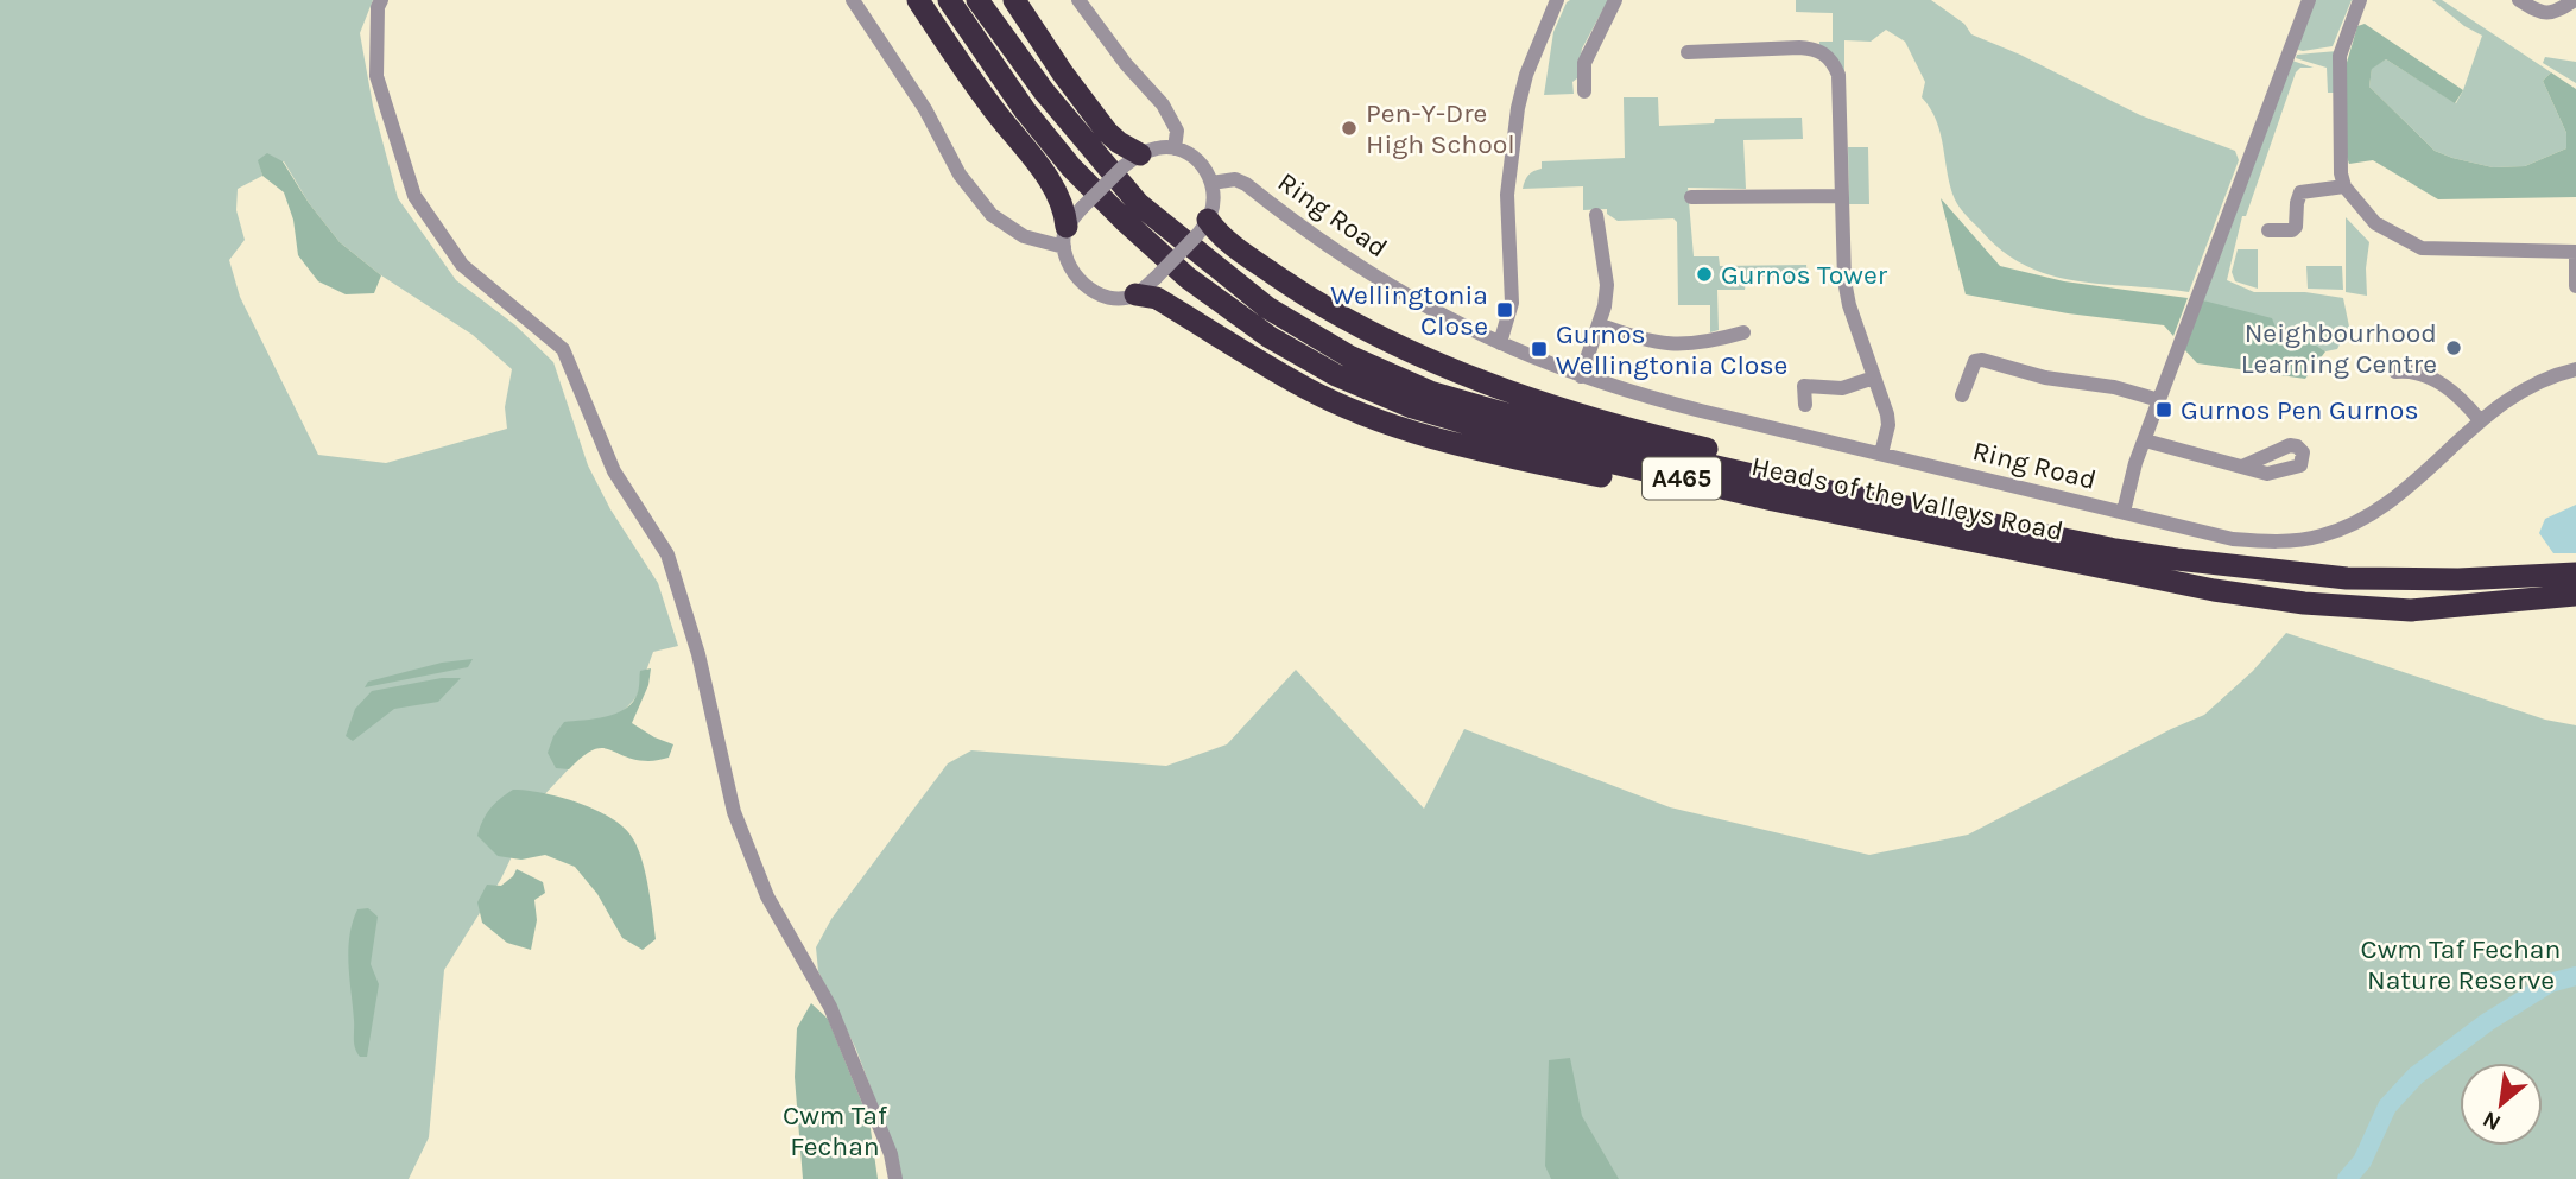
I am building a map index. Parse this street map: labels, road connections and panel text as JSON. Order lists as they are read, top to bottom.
{
  "streets": {
    "highway": ["A465", "Heads of the Valleys Road"],
    "street": ["Ring Road"]
  },
  "parks": ["Cwm Taf Fechan Nature Reserve", "Cwm Taf Fechan"],
  "places": {
    "other": ["Pen-Y-Dre High School", "Gurnos Tower", "Neighbourhood Learning Centre"],
    "transit": ["Wellingtonia Close", "Gurnos Wellingtonia Close", "Gurnos Pen Gurnos"]
  },
  "north": "bottom left"
}
